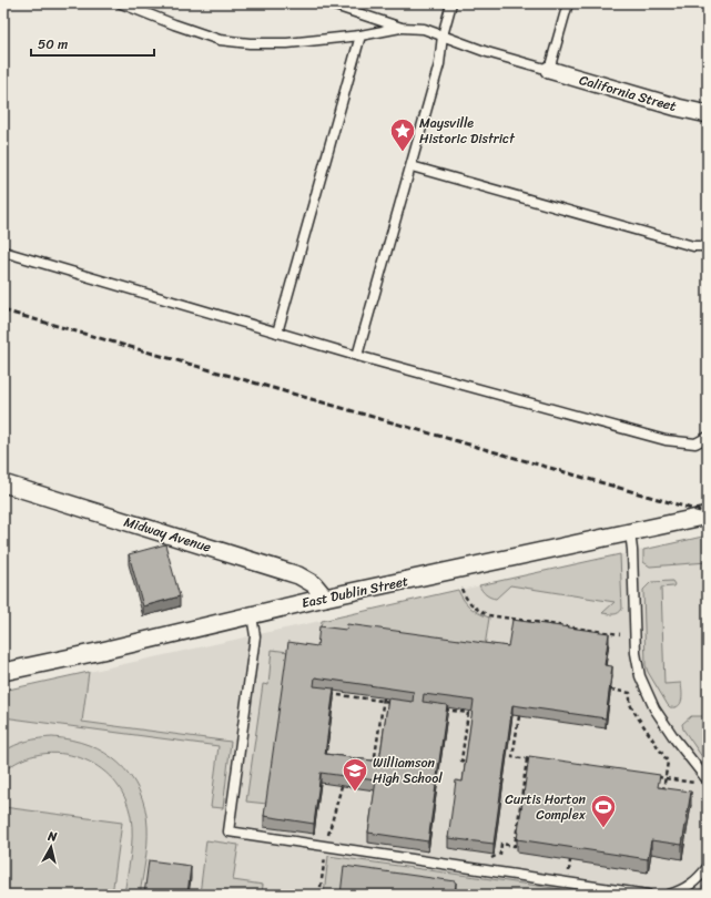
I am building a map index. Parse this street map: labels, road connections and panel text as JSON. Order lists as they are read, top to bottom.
{
  "streets": {
    "street": ["California Street", "Midway Avenue", "East Dublin Street"]
  },
  "crossings": [
    ["Midway Avenue", "East Dublin Street"]
  ],
  "places": {
    "place": ["Maysville Historic District"],
    "school or university": ["Williamson High School"],
    "sports": ["Curtis Horton Complex"]
  },
  "scale_bar": "50 m",
  "north": "top"
}
